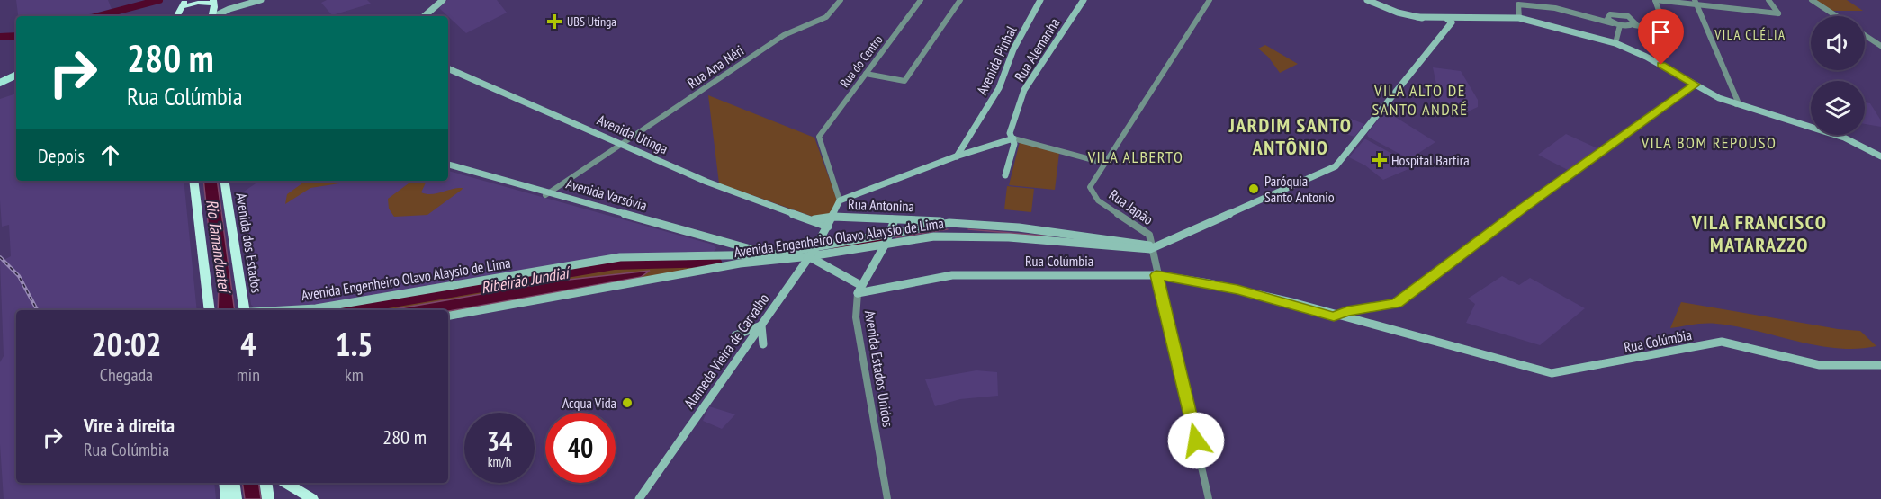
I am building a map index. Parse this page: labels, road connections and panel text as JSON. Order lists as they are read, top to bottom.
{
  "streets": {
    "highway": ["Avenida dos Estados"],
    "main road": [
      "Rua Alemanha",
      "Avenida Pinhal",
      "Avenida Utinga",
      "Avenida Varsóvia",
      "Rua Antonina",
      "Avenida Engenheiro Olavo Alaysio de Lima",
      "Rua Colúmbia",
      "Alameda Vieira de Carvalho",
      "Avenida Estados Unidos"
    ],
    "street": ["Rua do Centro", "Rua Ana Néri", "Rua Japão"]
  },
  "crossings": [
    ["Rua do Centro", "Alameda Vieira de Carvalho"],
    ["Rua Ana Néri", "Avenida Utinga"],
    ["Rua Ana Néri", "Avenida Varsóvia"],
    ["Avenida Utinga", "Rua Antonina"],
    ["Avenida Utinga", "Alameda Vieira de Carvalho"],
    ["Avenida Varsóvia", "Avenida Engenheiro Olavo Alaysio de Lima"],
    ["Rua Antonina", "Avenida Engenheiro Olavo Alaysio de Lima"],
    ["Rua Antonina", "Alameda Vieira de Carvalho"],
    ["Rua Antonina", "Avenida Estados Unidos"],
    ["Rua Japão", "Avenida Engenheiro Olavo Alaysio de Lima"],
    ["Rua Japão", "Rua Colúmbia"],
    ["Avenida Engenheiro Olavo Alaysio de Lima", "Alameda Vieira de Carvalho"],
    ["Avenida Engenheiro Olavo Alaysio de Lima", "Avenida Estados Unidos"],
    ["Rua Colúmbia", "Avenida Estados Unidos"]
  ],
  "districts": [
    "VILA CLÉLIA",
    "VILA ALTO DE SANTO ANDRÉ",
    "JARDIM SANTO ANTÔNIO",
    "VILA BOM REPOUSO",
    "VILA ALBERTO",
    "VILA FRANCISCO MATARAZZO"
  ],
  "water": ["Rio Tamanduateí", "Ribeirão Jundiaí"],
  "places": {
    "health": ["UBS Utinga", "Hospital Bartira"],
    "other": ["Paróquia Santo Antonio", "Acqua Vida"]
  },
  "page": {
    "turn": ["280 m", "Rua Colúmbia"],
    "then": "Depois",
    "eta": [
      "20:02",
      "Chegada",
      "4",
      "min",
      "1.5",
      "km"
    ],
    "list": [
      {
        "name": "Vire à direita",
        "note": "Rua Colúmbia",
        "value": "280 m"
      }
    ],
    "speed": "34 km/h",
    "limit": "40"
  }
}
